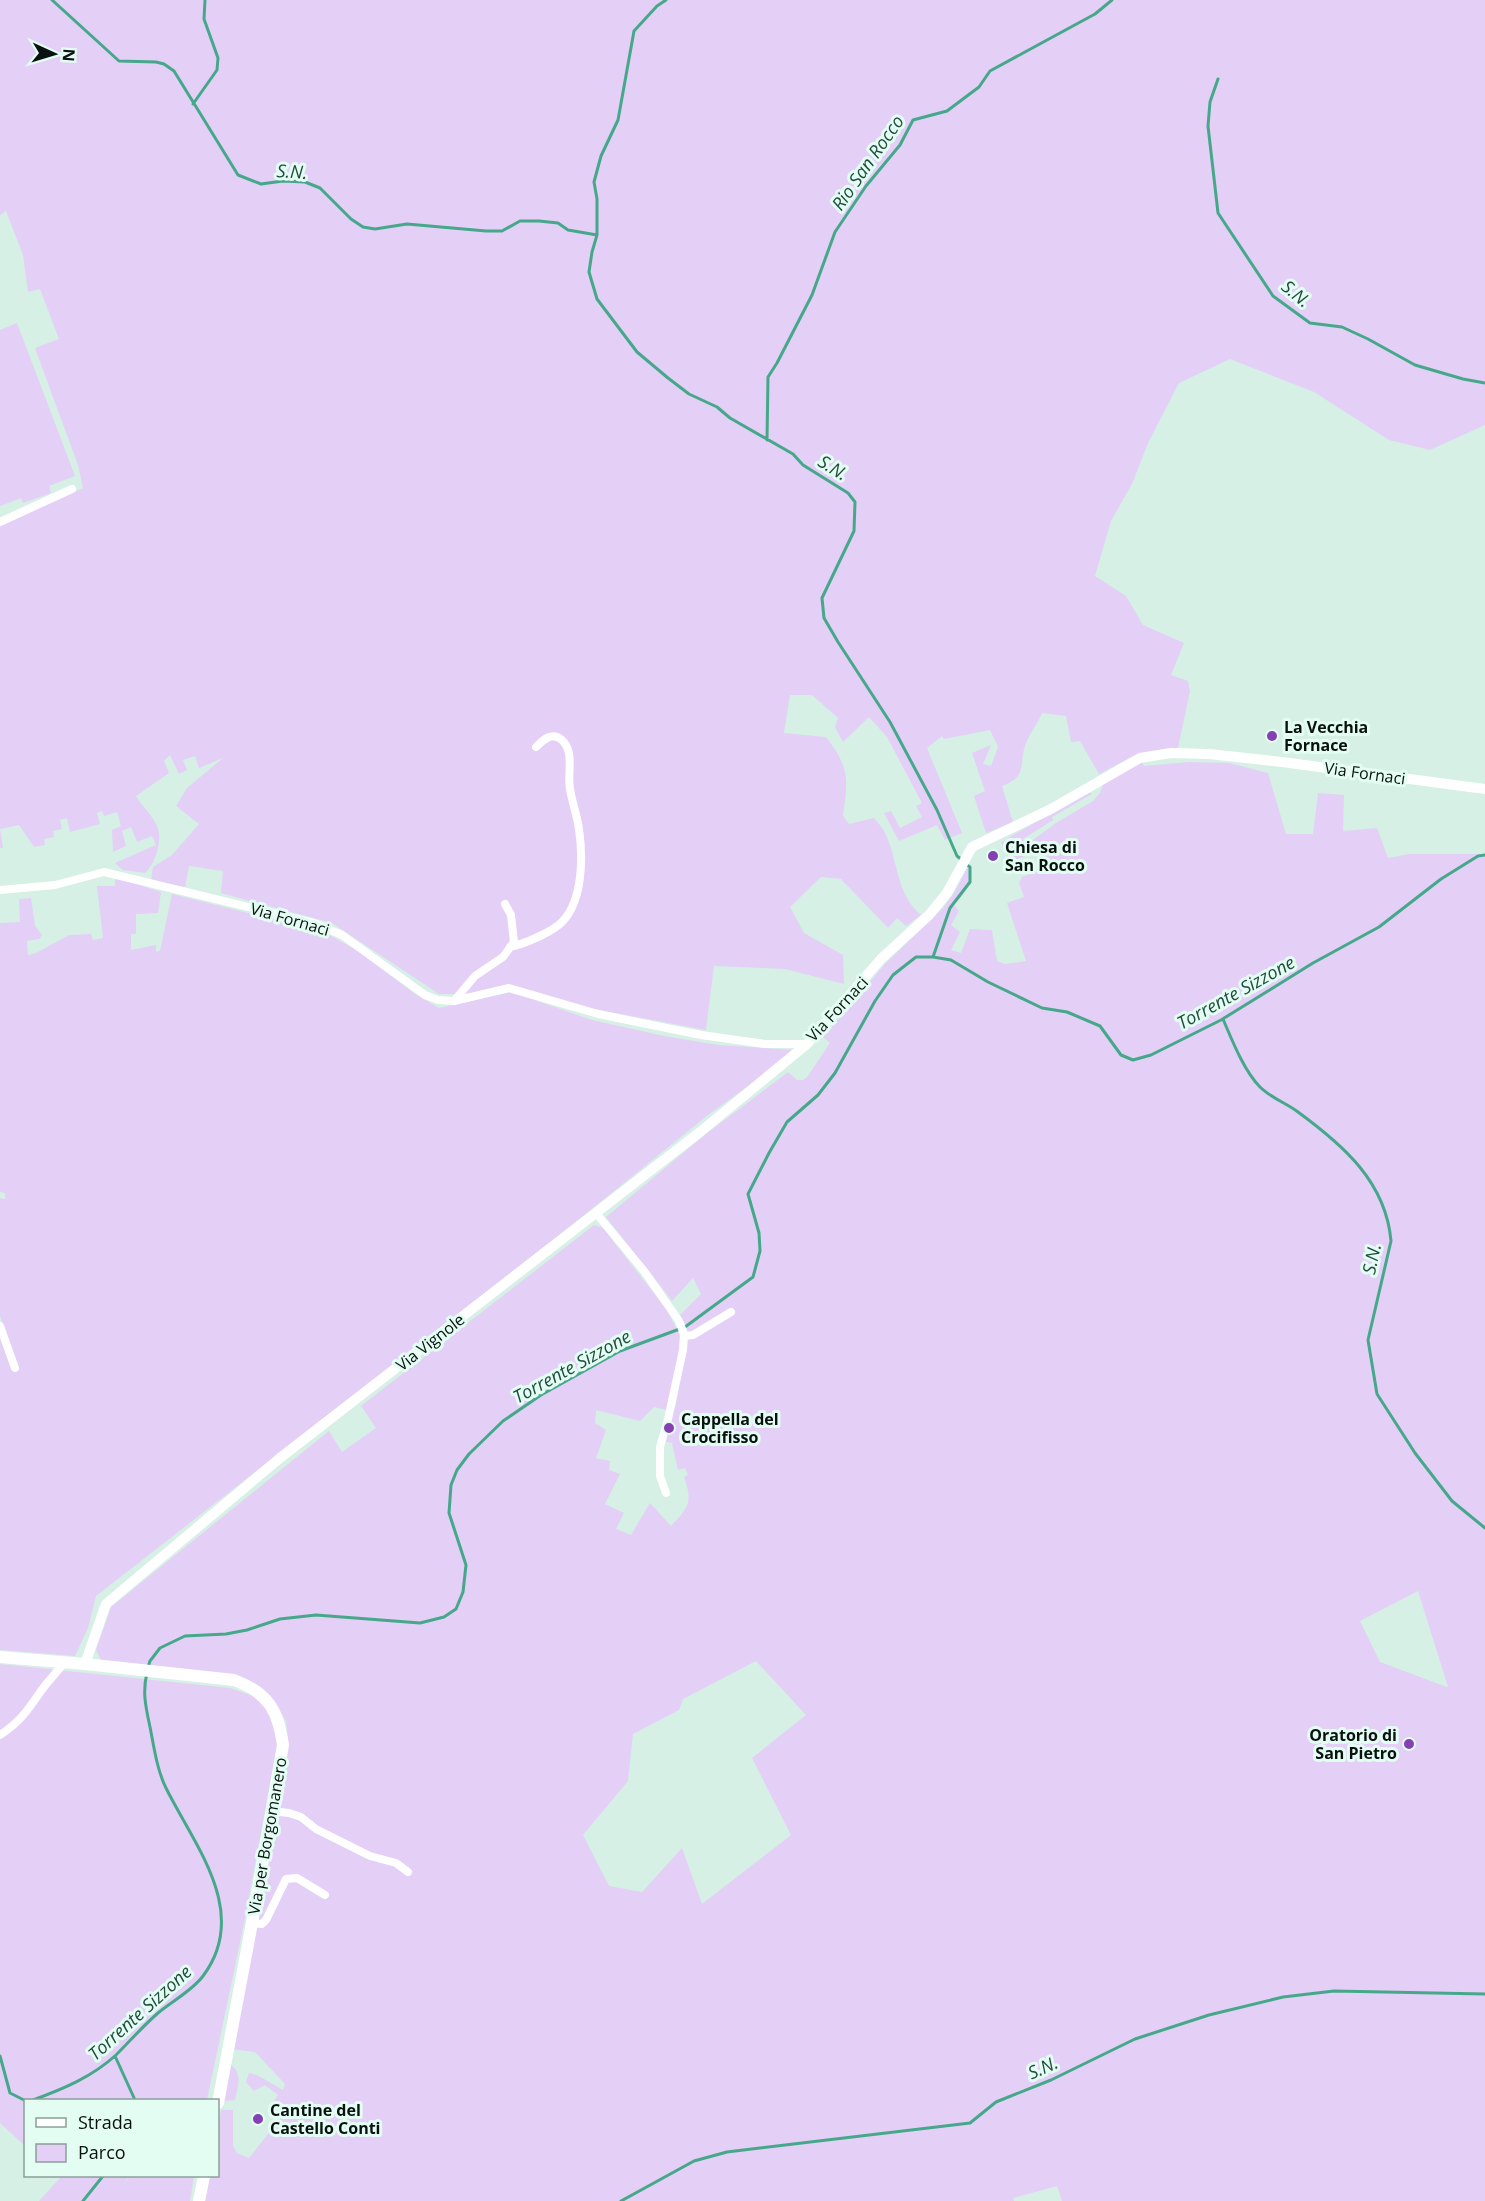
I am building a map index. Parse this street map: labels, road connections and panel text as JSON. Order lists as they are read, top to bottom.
{
  "streets": {
    "main road": ["Via per Borgomanero"],
    "street": ["Via Fornaci", "Via Vignole"]
  },
  "crossings": [
    ["Via Fornaci", "Via Vignole"],
    ["Via Vignole", "Via per Borgomanero"]
  ],
  "water": ["Rio San Rocco", "S.N.", "Torrente Sizzone"],
  "places": [
    "La Vecchia Fornace",
    "Chiesa di San Rocco",
    "Cappella del Crocifisso",
    "Oratorio di San Pietro",
    "Cantine del Castello Conti"
  ],
  "legend": ["Strada", "Parco"],
  "north": "right"
}
